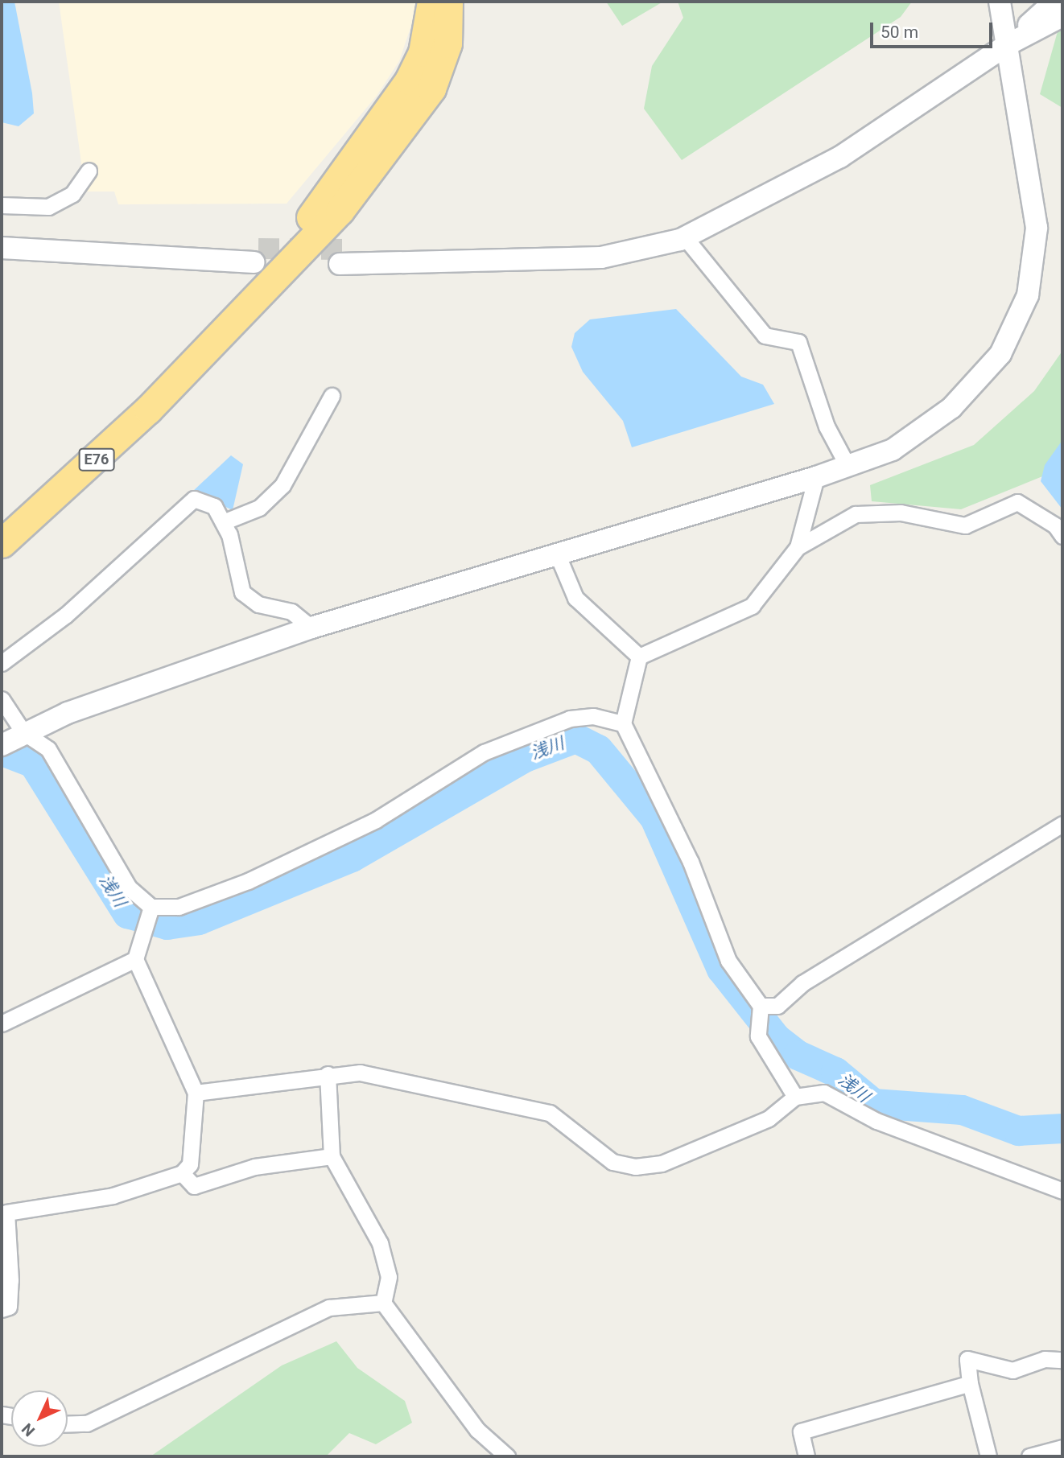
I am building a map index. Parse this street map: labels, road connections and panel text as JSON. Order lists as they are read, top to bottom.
{
  "streets": {
    "highway": ["E76"]
  },
  "water": ["浅川"],
  "scale_bar": "50 m",
  "north": "bottom left"
}
